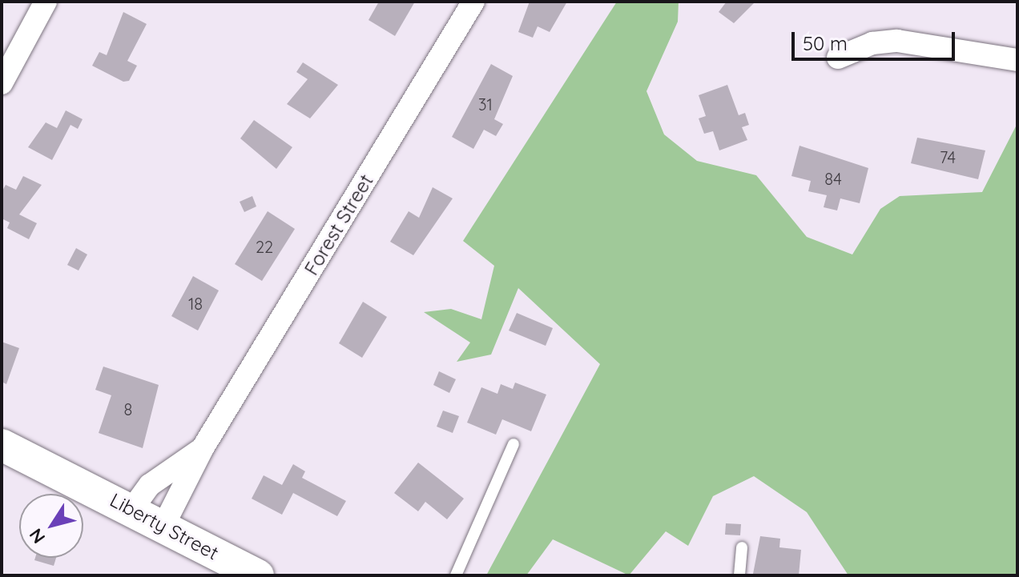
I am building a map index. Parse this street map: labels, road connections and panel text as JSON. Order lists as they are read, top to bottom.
{
  "streets": {
    "main road": ["Liberty Street"],
    "street": ["Forest Street"]
  },
  "crossings": [
    ["Forest Street", "Liberty Street"]
  ],
  "house_numbers": [
    "31",
    "74",
    "84",
    "22",
    "18",
    "8"
  ],
  "scale_bar": "50 m",
  "north": "bottom left"
}
